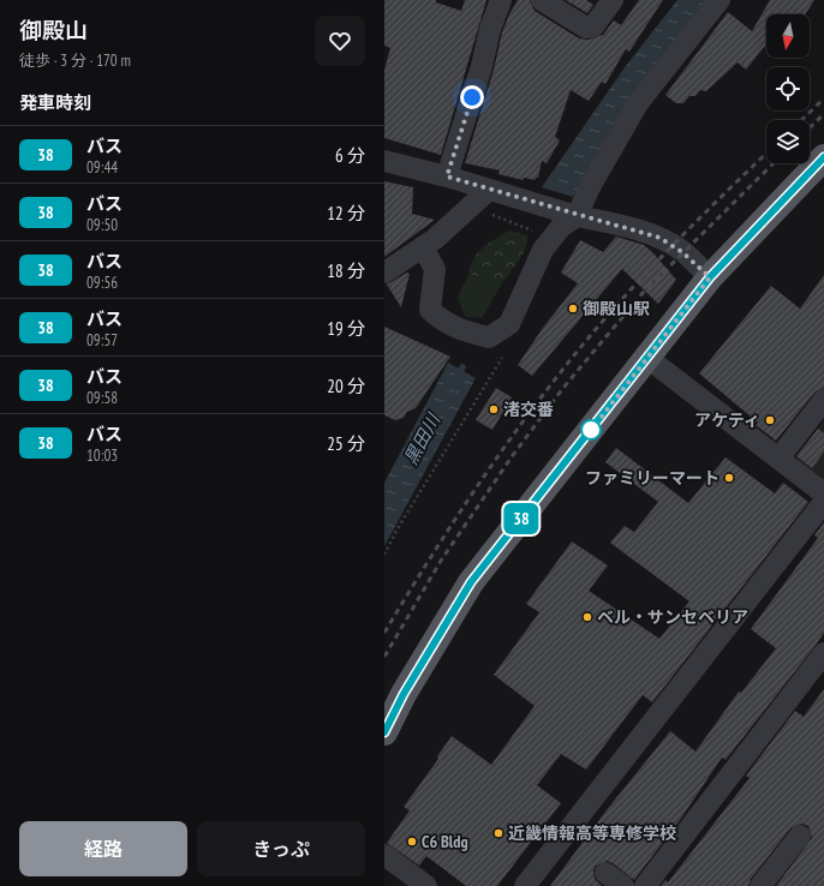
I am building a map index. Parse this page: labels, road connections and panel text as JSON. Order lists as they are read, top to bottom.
{
  "water": ["黒田川"],
  "places": [
    "御殿山駅",
    "渚交番",
    "アケティ",
    "ファミリーマート",
    "ベル・サンセベリア",
    "近畿情報高等専修学校",
    "C6 Bldg"
  ],
  "lines": ["bus line 38"],
  "north": "bottom",
  "page": {
    "heading": [
      ["御殿山", "徒歩 · 3 分 · 170 m"],
      "発車時刻"
    ],
    "on_map": "38",
    "list": [
      {
        "mark": "38",
        "name": "バス",
        "note": "09:44",
        "value": "6 分"
      },
      {
        "mark": "38",
        "name": "バス",
        "note": "09:50",
        "value": "12 分"
      },
      {
        "mark": "38",
        "name": "バス",
        "note": "09:56",
        "value": "18 分"
      },
      {
        "mark": "38",
        "name": "バス",
        "note": "09:57",
        "value": "19 分"
      },
      {
        "mark": "38",
        "name": "バス",
        "note": "09:58",
        "value": "20 分"
      },
      {
        "mark": "38",
        "name": "バス",
        "note": "10:03",
        "value": "25 分"
      }
    ],
    "buttons": ["経路", "きっぷ"]
  }
}
